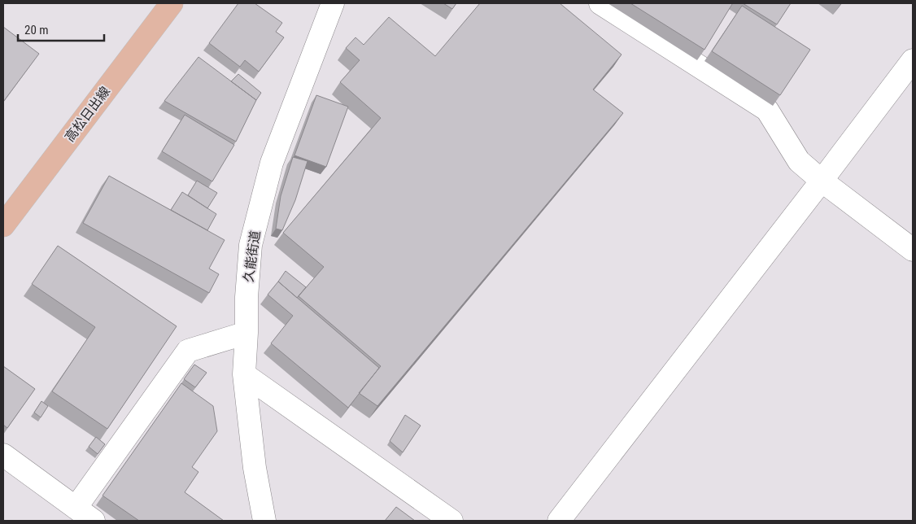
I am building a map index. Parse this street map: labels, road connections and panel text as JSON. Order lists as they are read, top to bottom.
{
  "streets": {
    "main road": ["高松日出線"],
    "street": ["久能街道"]
  },
  "scale_bar": "20 m"
}
